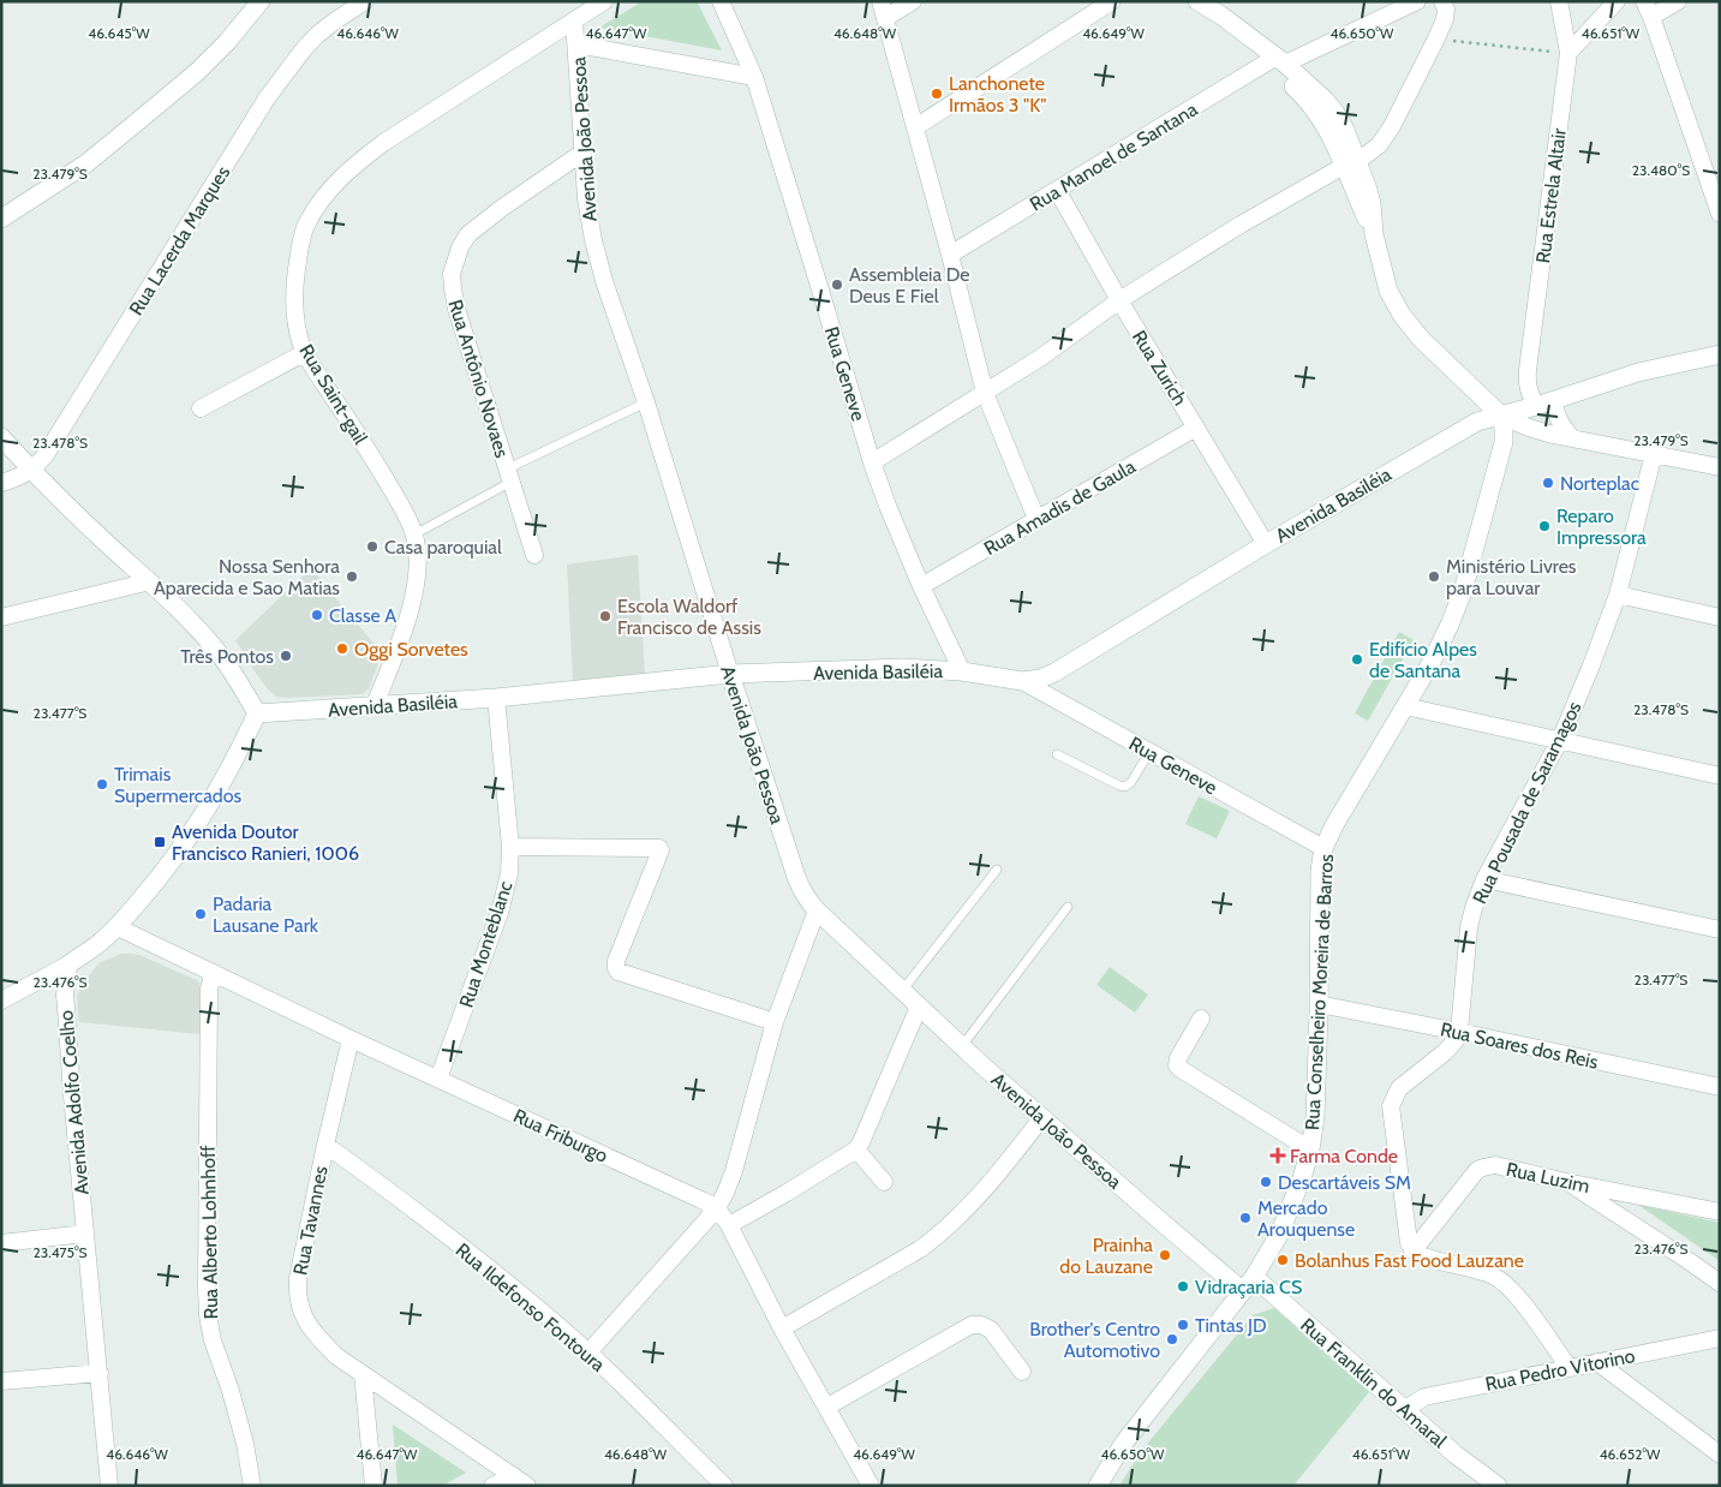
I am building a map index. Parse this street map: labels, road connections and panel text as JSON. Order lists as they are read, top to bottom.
{
  "streets": {
    "street": [
      "Avenida João Pessoa",
      "Rua Manoel de Santana",
      "Rua Estrela Altair",
      "Rua Lacerda Marques",
      "Rua Zurich",
      "Rua Geneve",
      "Rua Antônio Novaes",
      "Rua Saint-gail",
      "Avenida Basiléia",
      "Rua Amadis de Gaula",
      "Rua Pousada de Saramagos",
      "Rua Monteblanc",
      "Rua Conselheiro Moreira de Barros",
      "Rua Soares dos Reis",
      "Avenida Adolfo Coelho",
      "Rua Friburgo",
      "Rua Luzim",
      "Rua Tavannes",
      "Rua Alberto Lohnhoff",
      "Rua Ildefonso Fontoura",
      "Rua Pedro Vitorino",
      "Rua Franklin do Amaral"
    ]
  },
  "crossings": [
    ["Avenida João Pessoa", "Rua Antônio Novaes"],
    ["Avenida João Pessoa", "Rua Saint-gail"],
    ["Avenida João Pessoa", "Avenida Basiléia"],
    ["Avenida João Pessoa", "Rua Conselheiro Moreira de Barros"],
    ["Avenida João Pessoa", "Rua Franklin do Amaral"],
    ["Rua Manoel de Santana", "Rua Zurich"],
    ["Rua Estrela Altair", "Avenida Basiléia"],
    ["Rua Zurich", "Avenida Basiléia"],
    ["Rua Zurich", "Rua Amadis de Gaula"],
    ["Rua Geneve", "Avenida Basiléia"],
    ["Rua Geneve", "Rua Amadis de Gaula"],
    ["Rua Geneve", "Rua Conselheiro Moreira de Barros"],
    ["Rua Saint-gail", "Avenida Basiléia"],
    ["Avenida Basiléia", "Rua Monteblanc"],
    ["Avenida Basiléia", "Rua Conselheiro Moreira de Barros"],
    ["Rua Pousada de Saramagos", "Rua Soares dos Reis"],
    ["Rua Monteblanc", "Rua Friburgo"],
    ["Rua Conselheiro Moreira de Barros", "Rua Soares dos Reis"],
    ["Rua Conselheiro Moreira de Barros", "Rua Franklin do Amaral"],
    ["Rua Friburgo", "Rua Tavannes"],
    ["Rua Friburgo", "Rua Alberto Lohnhoff"],
    ["Rua Tavannes", "Rua Ildefonso Fontoura"],
    ["Rua Pedro Vitorino", "Rua Franklin do Amaral"]
  ],
  "places": {
    "other": [
      "Lanchonete Irmãos 3 \"K\"",
      "Assembleia De Deus E Fiel",
      "Norteplac",
      "Reparo Impressora",
      "Casa paroquial",
      "Nossa Senhora Aparecida e Sao Matias",
      "Ministério Livres para Louvar",
      "Classe A",
      "Escola Waldorf Francisco de Assis",
      "Oggi Sorvetes",
      "Três Pontos",
      "Edifício Alpes de Santana",
      "Trimais Supermercados",
      "Padaria Lausane Park",
      "Descartáveis SM",
      "Mercado Arouquense",
      "Prainha do Lauzane",
      "Bolanhus Fast Food Lauzane",
      "Vidraçaria CS",
      "Tintas JD",
      "Brother's Centro Automotivo"
    ],
    "transit": ["Avenida Doutor Francisco Ranieri, 1006"],
    "health": ["Farma Conde"]
  },
  "coordinates": [
    "46.645°W",
    "46.646°W",
    "46.647°W",
    "46.648°W",
    "46.649°W",
    "46.650°W",
    "46.651°W",
    "23.480°S",
    "23.479°S",
    "23.478°S",
    "23.477°S",
    "23.476°S",
    "23.475°S",
    "46.652°W"
  ]
}
